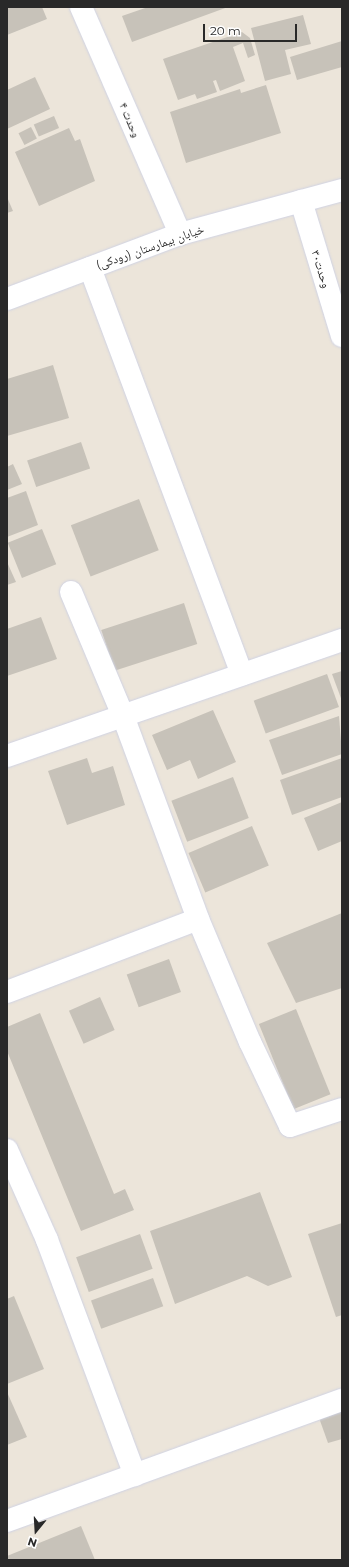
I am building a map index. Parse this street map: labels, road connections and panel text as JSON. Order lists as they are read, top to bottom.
{
  "streets": {
    "street": ["وحدت ۴", "خیابان بیمارستان (رودکی)", "وحدت۳۰"]
  },
  "crossings": [
    ["وحدت ۴", "خیابان بیمارستان (رودکی)"],
    ["خیابان بیمارستان (رودکی)", "وحدت۳۰"]
  ],
  "scale_bar": "20 m",
  "north": "bottom"
}
